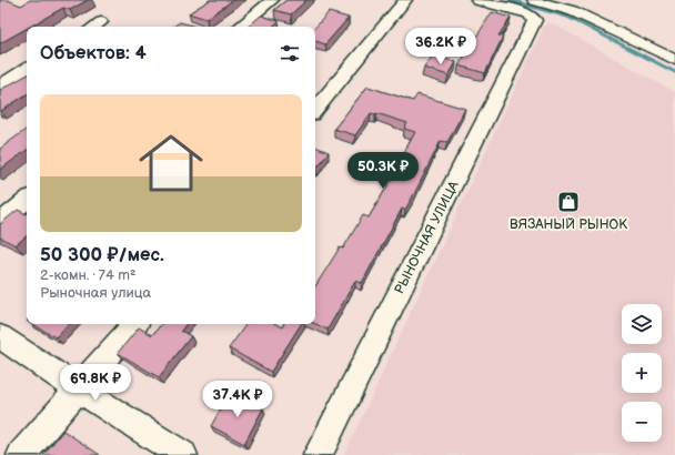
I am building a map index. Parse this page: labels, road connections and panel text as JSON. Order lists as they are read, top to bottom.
{
  "streets": {
    "street": ["РЫНОЧНАЯ УЛИЦА"]
  },
  "places": {
    "shop": ["ВЯЗАНЫЙ РЫНОК"]
  },
  "page": {
    "heading": "Объектов: 4",
    "price": [
      "36.2K ₽",
      "50.3K ₽",
      "69.8K ₽",
      "37.4K ₽"
    ],
    "list": [
      {
        "name": "50 300 ₽/мес.",
        "note": "2-комн. · 74 m² · Рыночная улица"
      }
    ],
    "map_buttons": ["+", "−"]
  }
}
